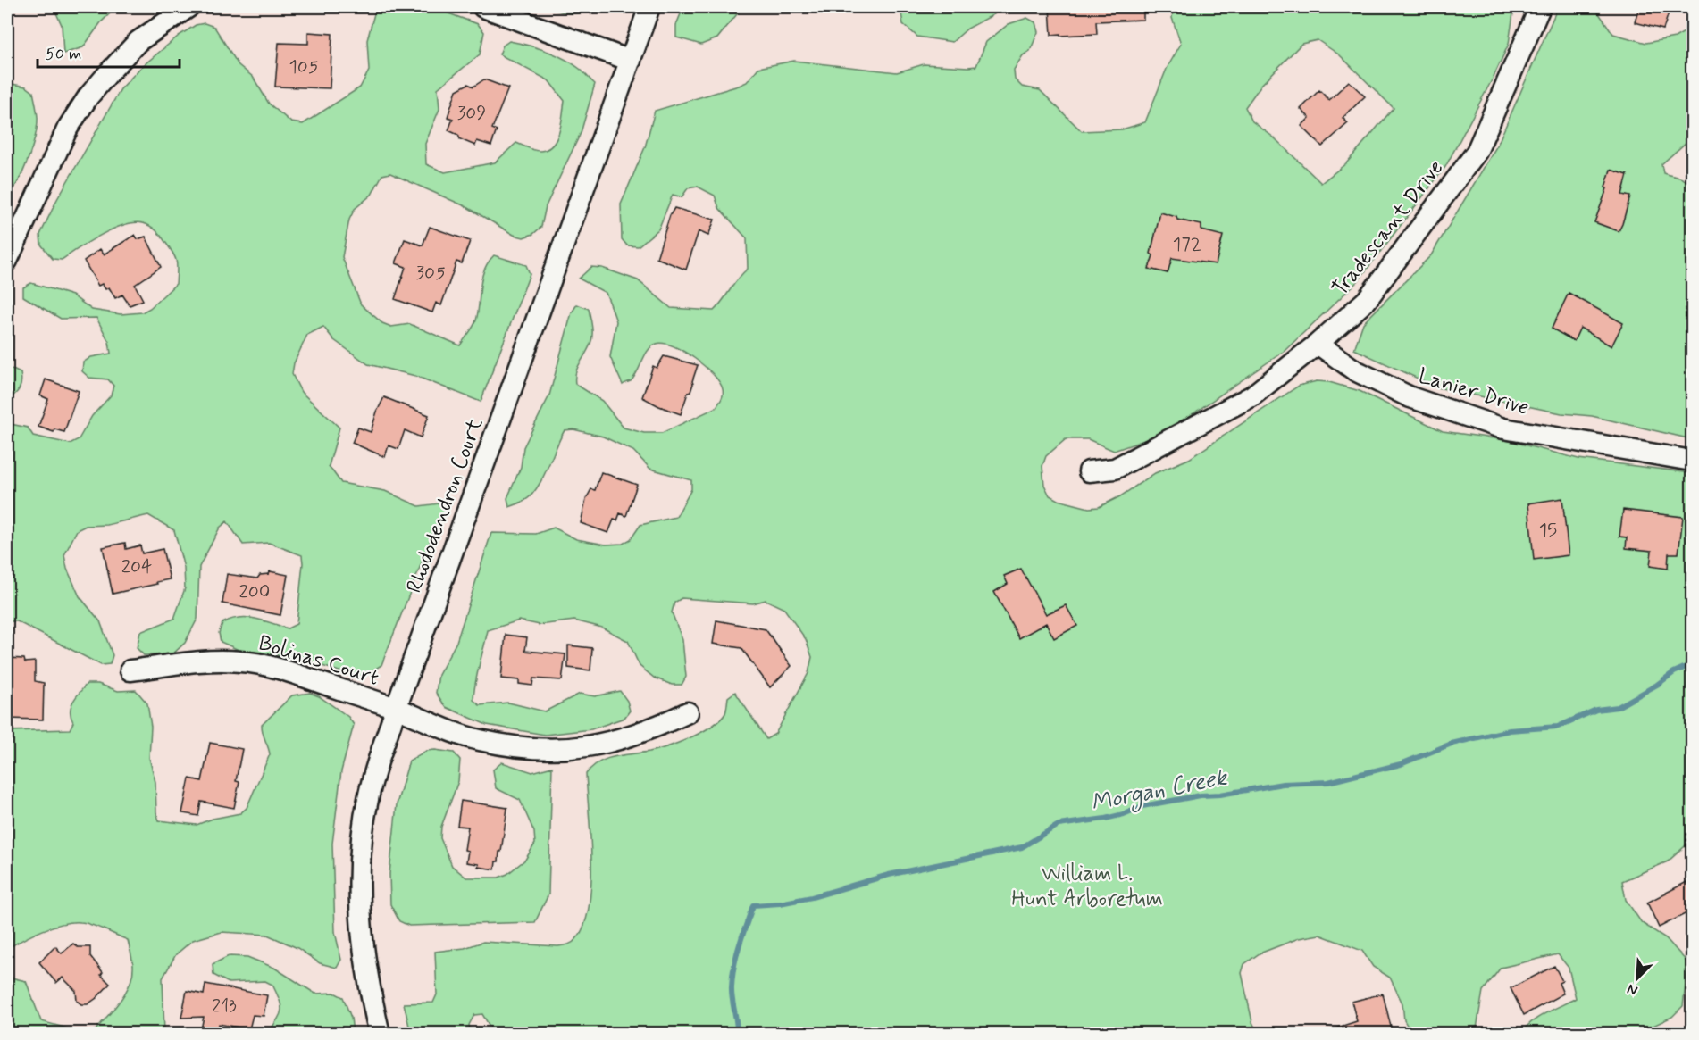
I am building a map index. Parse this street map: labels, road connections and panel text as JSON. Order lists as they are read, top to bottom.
{
  "streets": {
    "street": [
      "Tradescant Drive",
      "Lanier Drive",
      "Rhododendron Court",
      "Bolinas Court"
    ]
  },
  "crossings": [
    ["Tradescant Drive", "Lanier Drive"],
    ["Rhododendron Court", "Bolinas Court"]
  ],
  "water": ["Morgan Creek"],
  "parks": ["William L. Hunt Arboretum"],
  "house_numbers": [
    "105",
    "309",
    "172",
    "305",
    "15",
    "204",
    "200",
    "213"
  ],
  "scale_bar": "50 m",
  "north": "bottom left"
}
